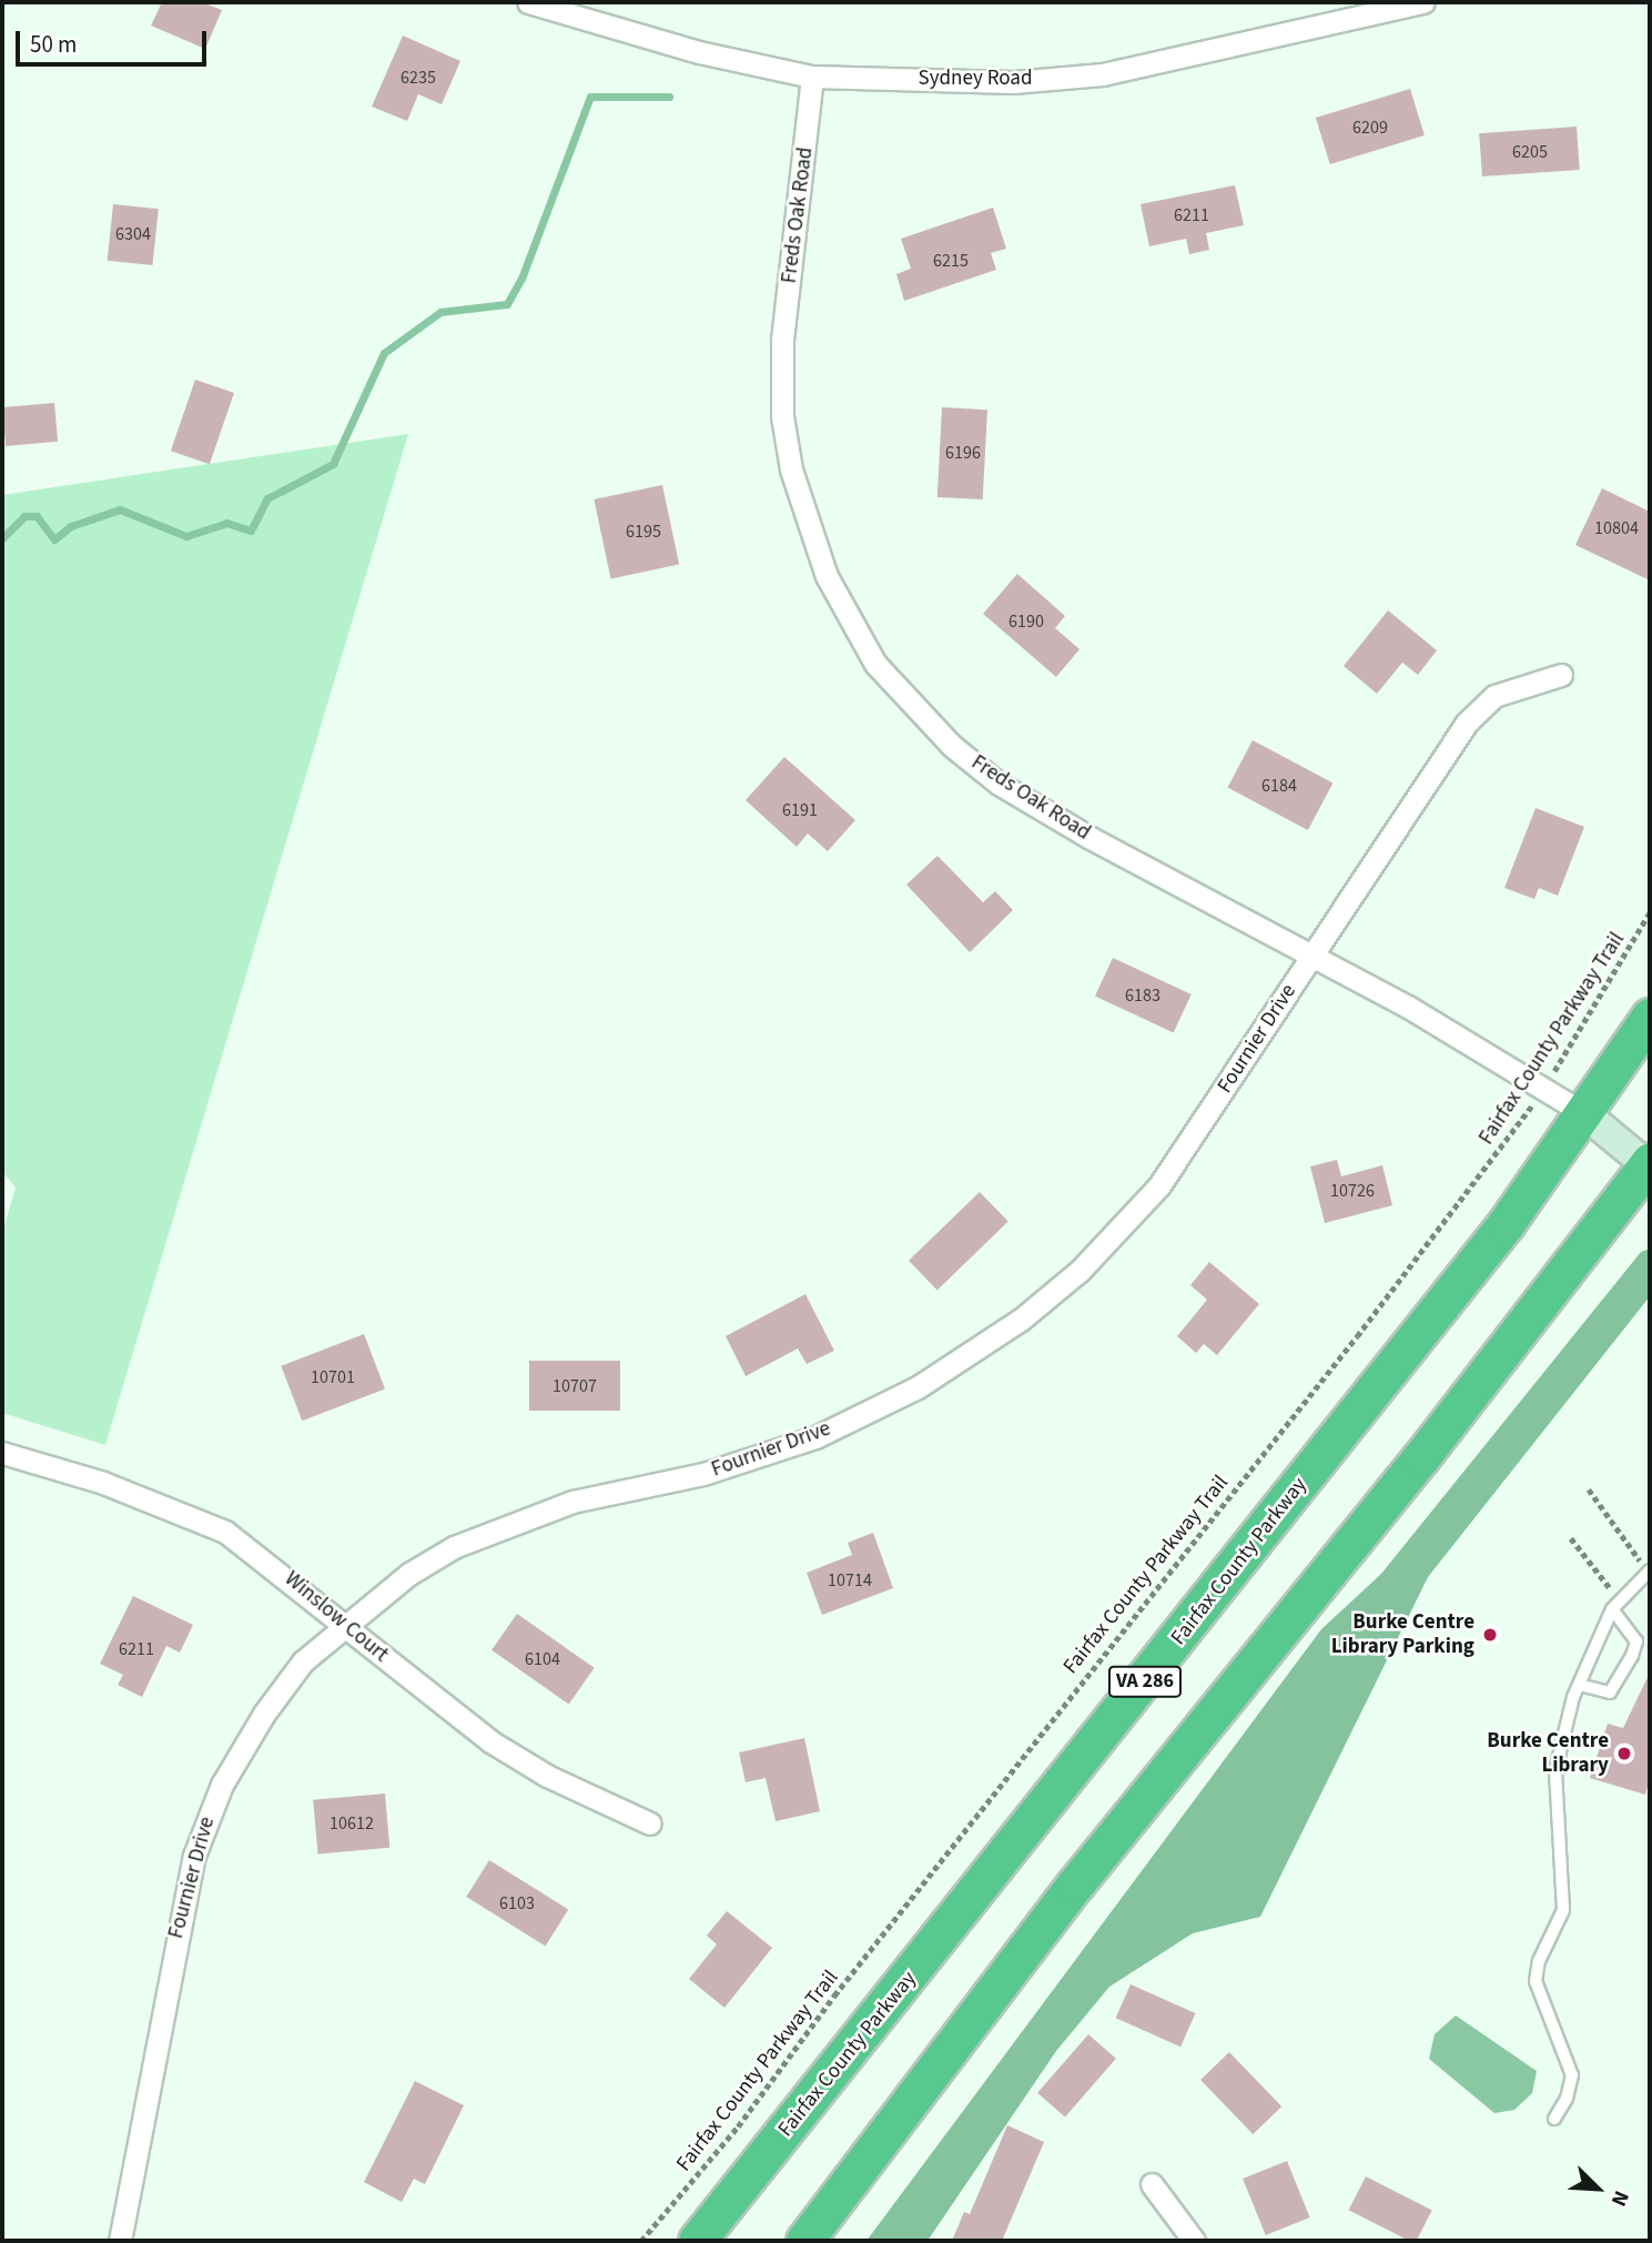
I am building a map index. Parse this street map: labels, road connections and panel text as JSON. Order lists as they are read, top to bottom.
{
  "streets": {
    "highway": ["Fairfax County Parkway", "VA 286"],
    "street": [
      "Sydney Road",
      "Freds Oak Road",
      "Fournier Drive",
      "Winslow Court"
    ],
    "path": ["Fairfax County Parkway Trail"]
  },
  "crossings": [
    ["Sydney Road", "Freds Oak Road"],
    ["Freds Oak Road", "Fournier Drive"],
    ["Freds Oak Road", "Fairfax County Parkway Trail"],
    ["Freds Oak Road", "Fairfax County Parkway"],
    ["Fournier Drive", "Winslow Court"]
  ],
  "places": ["Burke Centre Library Parking", "Burke Centre Library"],
  "house_numbers": [
    "6235",
    "6209",
    "6205",
    "6211",
    "6304",
    "6215",
    "6196",
    "10804",
    "6195",
    "6190",
    "6184",
    "6191",
    "6183",
    "10726",
    "10701",
    "10707",
    "10714",
    "6211",
    "6104",
    "10612",
    "6103"
  ],
  "scale_bar": "50 m",
  "north": "bottom right"
}
